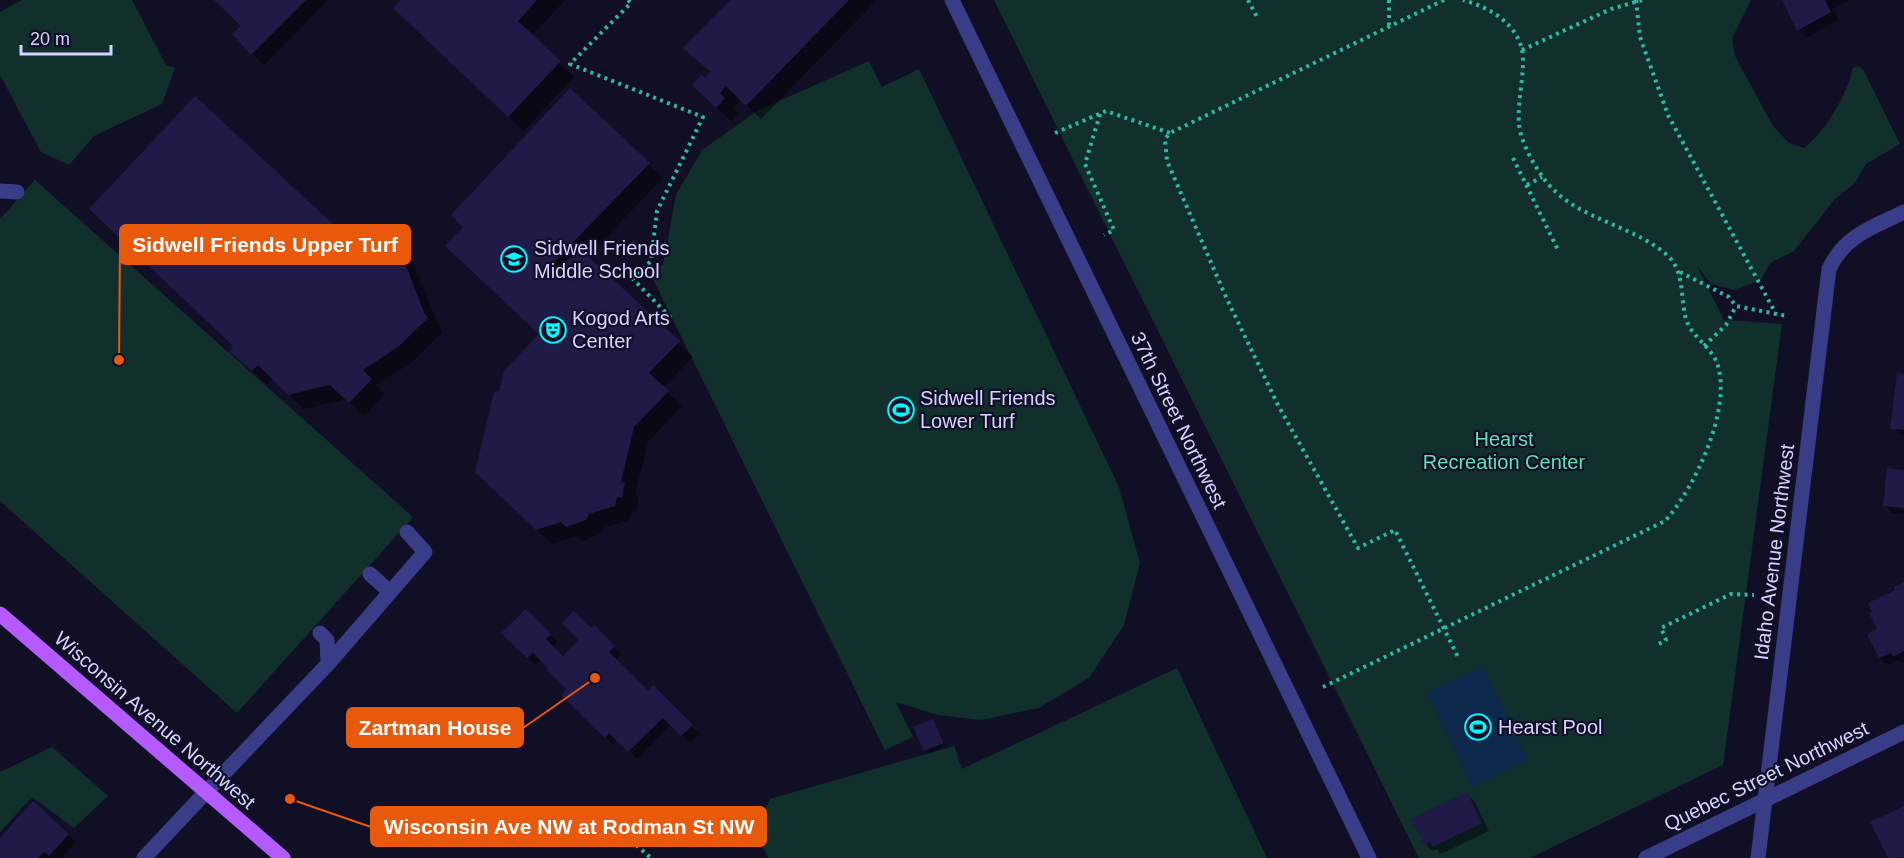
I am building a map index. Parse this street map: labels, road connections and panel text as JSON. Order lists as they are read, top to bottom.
{
  "streets": {
    "main road": ["Wisconsin Avenue Northwest"],
    "street": ["37th Street Northwest", "Idaho Avenue Northwest", "Quebec Street Northwest"]
  },
  "crossings": [
    ["Idaho Avenue Northwest", "Quebec Street Northwest"]
  ],
  "parks": ["Hearst Recreation Center"],
  "places": {
    "school or university": ["Sidwell Friends Middle School"],
    "theatre": ["Kogod Arts Center"],
    "other": ["Sidwell Friends Upper Turf", "Zartman House", "Wisconsin Ave NW at Rodman St NW"],
    "sports": ["Sidwell Friends Lower Turf", "Hearst Pool"]
  },
  "scale_bar": "20 m"
}
